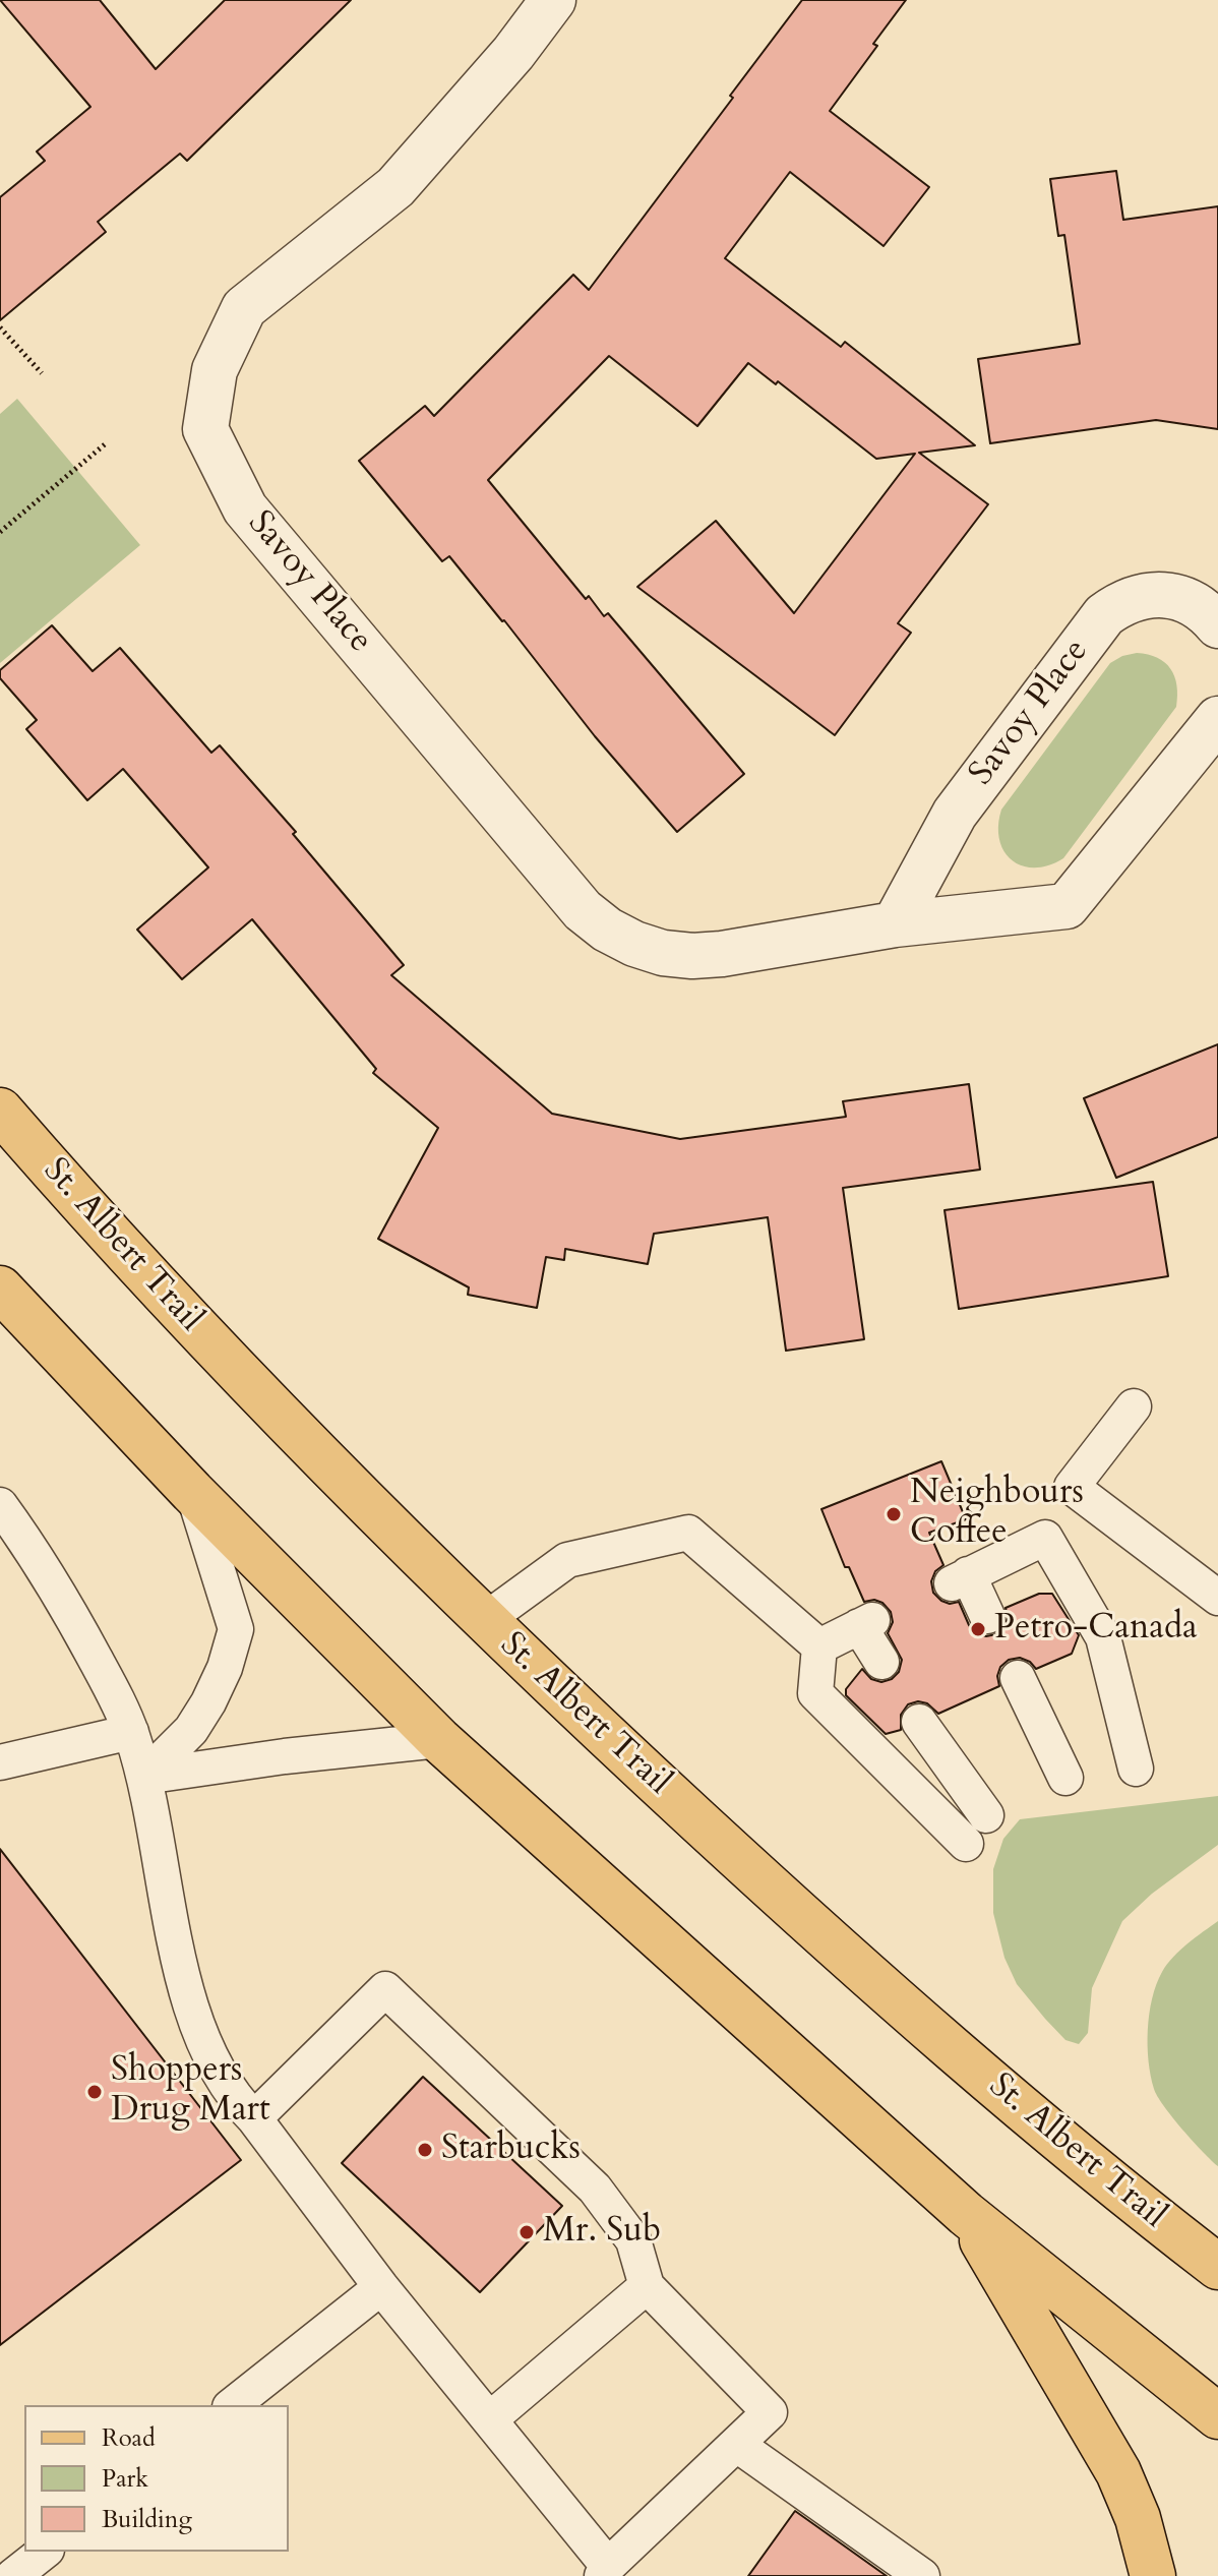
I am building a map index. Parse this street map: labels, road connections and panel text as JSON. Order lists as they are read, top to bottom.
{
  "streets": {
    "main road": ["St. Albert Trail"],
    "street": ["Savoy Place"]
  },
  "places": [
    "Neighbours Coffee",
    "Petro-Canada",
    "Shoppers Drug Mart",
    "Starbucks",
    "Mr. Sub"
  ],
  "legend": ["Road", "Park", "Building"]
}
